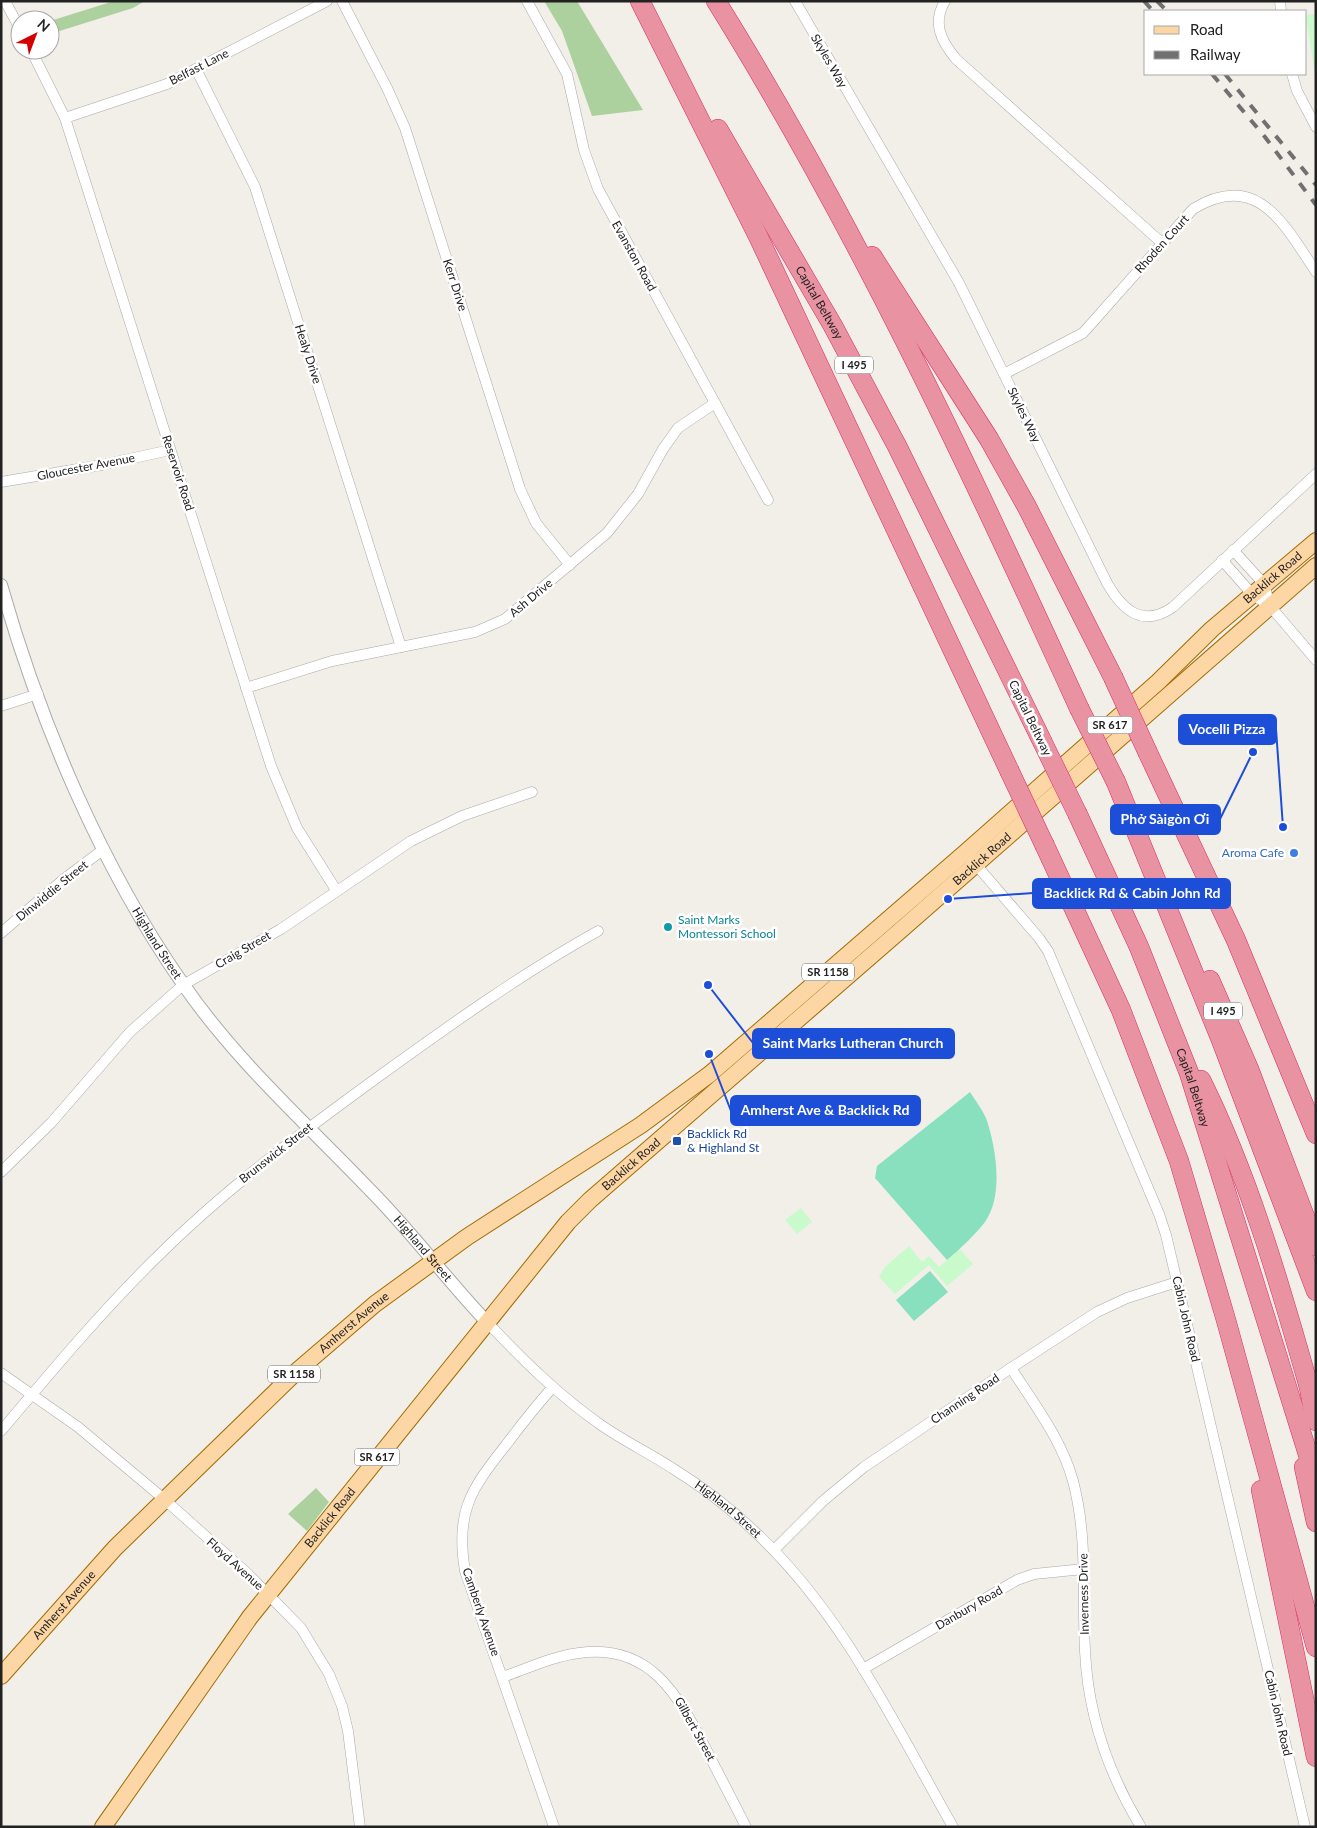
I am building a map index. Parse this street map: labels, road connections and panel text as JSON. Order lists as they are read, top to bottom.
{
  "streets": {
    "highway": ["Capital Beltway", "I 495"],
    "main road": [
      "Backlick Road",
      "SR 617",
      "SR 1158",
      "Amherst Avenue"
    ],
    "street": [
      "Skyles Way",
      "Belfast Lane",
      "Rhoden Court",
      "Evanston Road",
      "Kerr Drive",
      "Healy Drive",
      "Gloucester Avenue",
      "Reservoir Road",
      "Ash Drive",
      "Dinwiddie Street",
      "Highland Street",
      "Craig Street",
      "Brunswick Street",
      "Cabin John Road",
      "Channing Road",
      "Floyd Avenue",
      "Inverness Drive",
      "Danbury Road",
      "Camberly Avenue",
      "Gilbert Street"
    ]
  },
  "crossings": [
    ["Skyles Way", "Rhoden Court"],
    ["Belfast Lane", "Healy Drive"],
    ["Belfast Lane", "Reservoir Road"],
    ["Evanston Road", "Ash Drive"],
    ["Kerr Drive", "Ash Drive"],
    ["Healy Drive", "Ash Drive"],
    ["Gloucester Avenue", "Reservoir Road"],
    ["Reservoir Road", "Ash Drive"],
    ["Reservoir Road", "Craig Street"],
    ["Backlick Road", "Highland Street"],
    ["Backlick Road", "Cabin John Road"],
    ["Backlick Road", "Amherst Avenue"],
    ["Backlick Road", "Floyd Avenue"],
    ["Dinwiddie Street", "Highland Street"],
    ["Highland Street", "Craig Street"],
    ["Highland Street", "Brunswick Street"],
    ["Highland Street", "Amherst Avenue"],
    ["Highland Street", "Channing Road"],
    ["Highland Street", "Danbury Road"],
    ["Highland Street", "Camberly Avenue"],
    ["Brunswick Street", "Floyd Avenue"],
    ["Cabin John Road", "Channing Road"],
    ["Amherst Avenue", "Floyd Avenue"],
    ["Channing Road", "Inverness Drive"],
    ["Inverness Drive", "Danbury Road"],
    ["Camberly Avenue", "Gilbert Street"]
  ],
  "places": {
    "other": [
      "Phở Sàigòn Ơi",
      "Vocelli Pizza",
      "Aroma Cafe",
      "Backlick Rd & Cabin John Rd",
      "Saint Marks Montessori School",
      "Saint Marks Lutheran Church",
      "Amherst Ave & Backlick Rd"
    ],
    "transit": ["Backlick Rd & Highland St"]
  },
  "legend": ["Road", "Railway"],
  "north": "top right"
}
